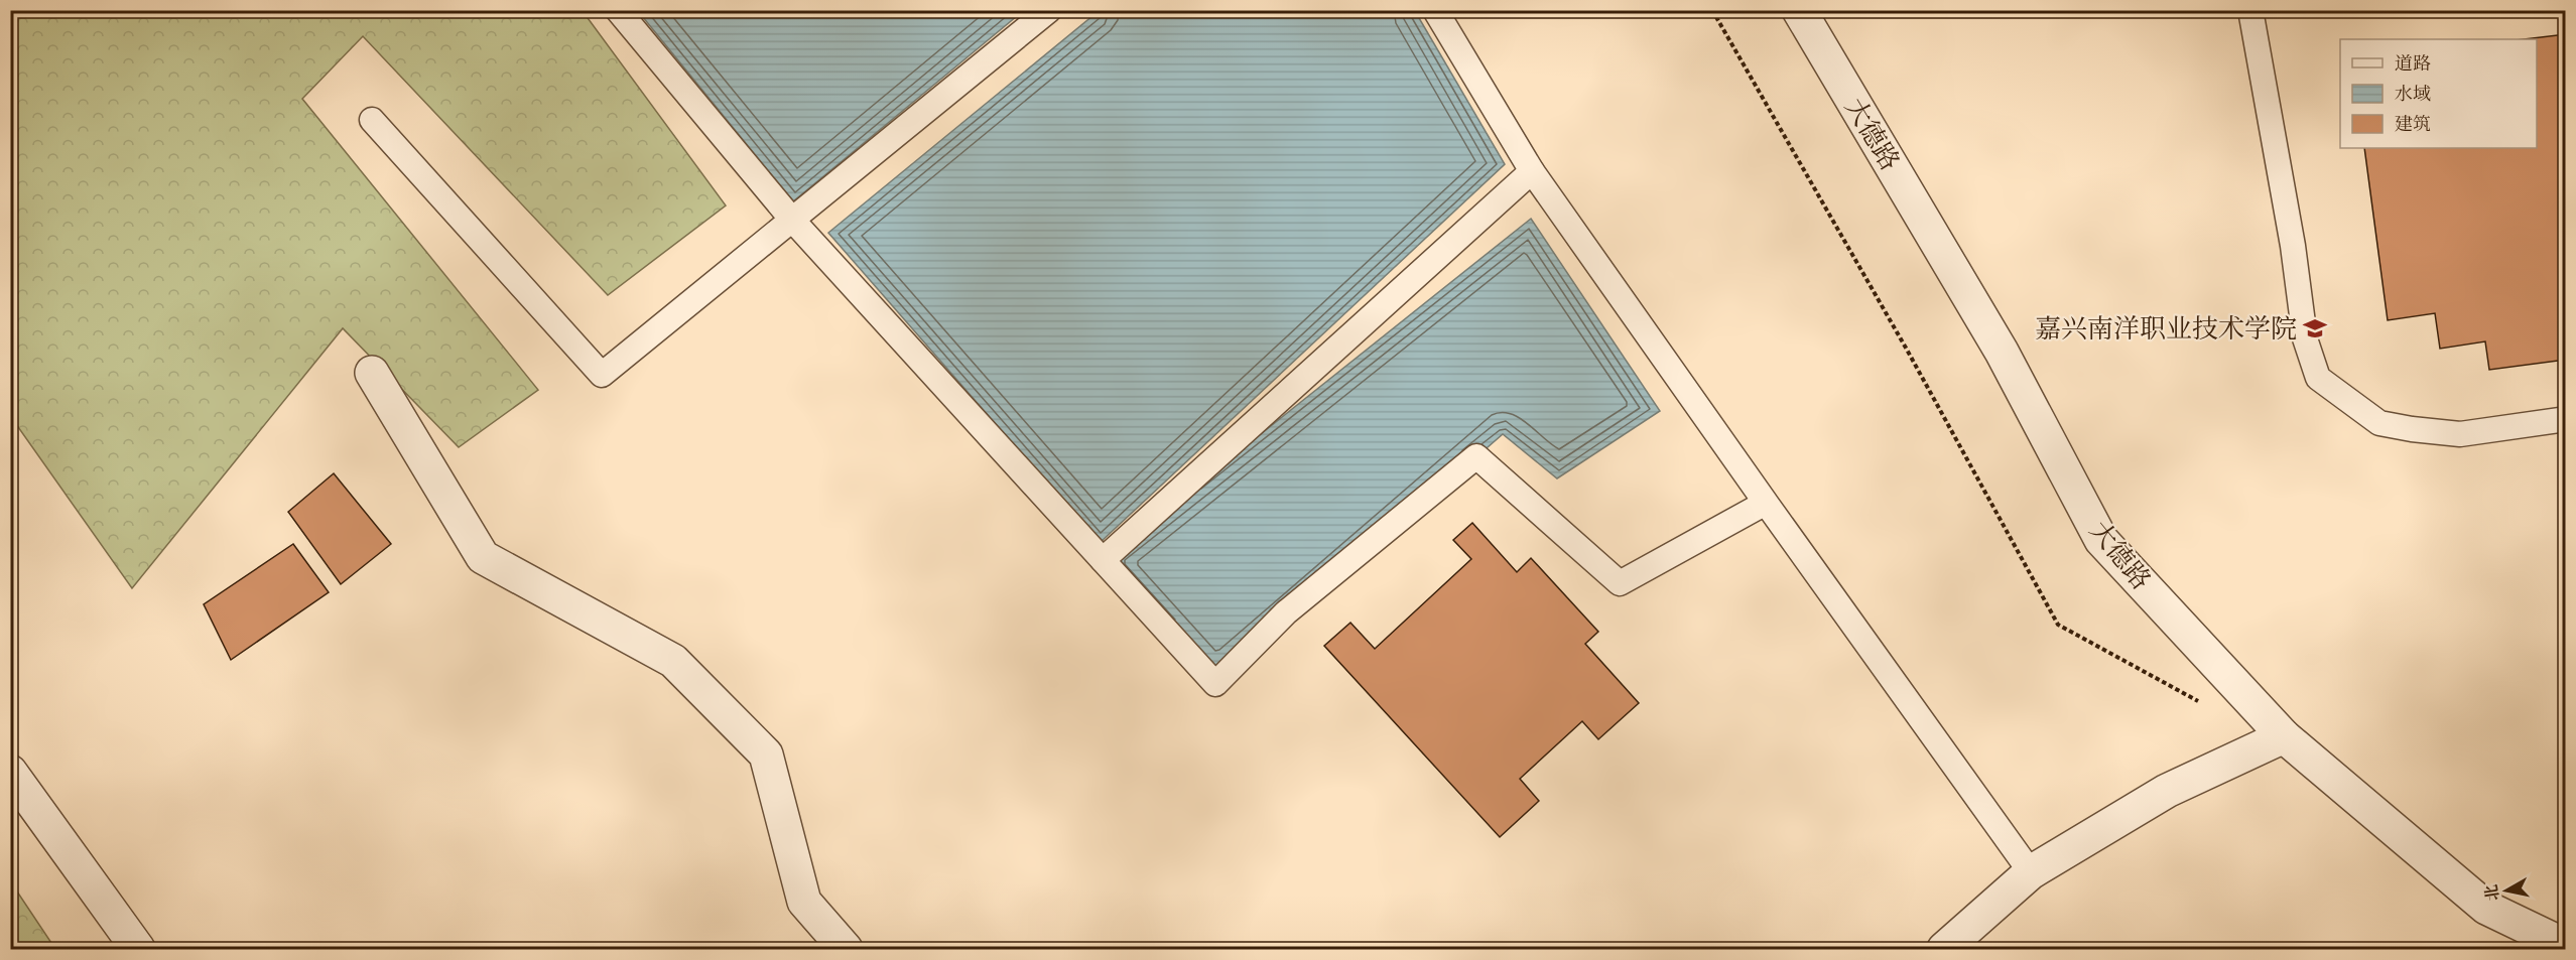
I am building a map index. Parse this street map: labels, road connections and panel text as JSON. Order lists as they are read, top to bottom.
{
  "streets": {
    "street": ["大德路"]
  },
  "places": {
    "school or university": ["嘉兴南洋职业技术学院"]
  },
  "legend": ["道路", "水域", "建筑"],
  "north": "left"
}
